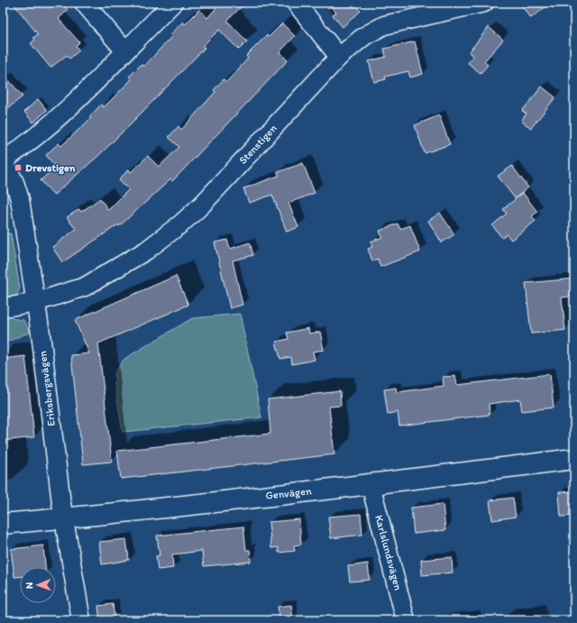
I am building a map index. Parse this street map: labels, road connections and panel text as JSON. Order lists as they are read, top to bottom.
{
  "streets": {
    "street": [
      "Stenstigen",
      "Eriksbergsvägen",
      "Genvägen",
      "Karlslundsvägen"
    ]
  },
  "crossings": [
    ["Stenstigen", "Eriksbergsvägen"],
    ["Eriksbergsvägen", "Genvägen"],
    ["Genvägen", "Karlslundsvägen"]
  ],
  "places": {
    "transit": ["Drevstigen"]
  },
  "north": "left"
}
